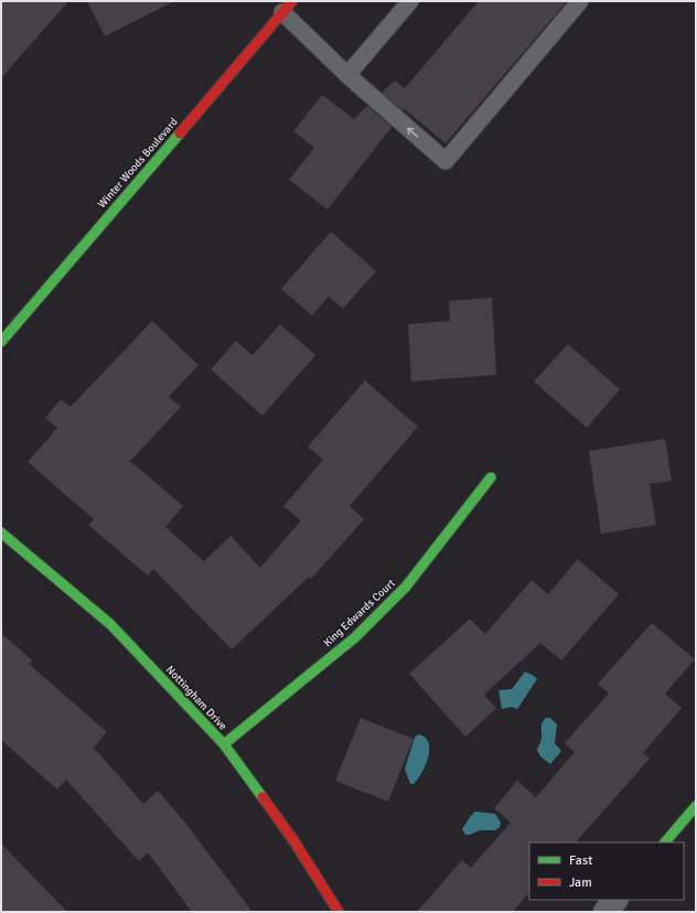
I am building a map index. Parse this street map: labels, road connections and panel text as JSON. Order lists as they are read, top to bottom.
{
  "streets": {
    "street": ["Winter Woods Boulevard", "King Edwards Court", "Nottingham Drive"]
  },
  "crossings": [
    ["King Edwards Court", "Nottingham Drive"]
  ],
  "legend": ["Fast", "Jam"]
}
